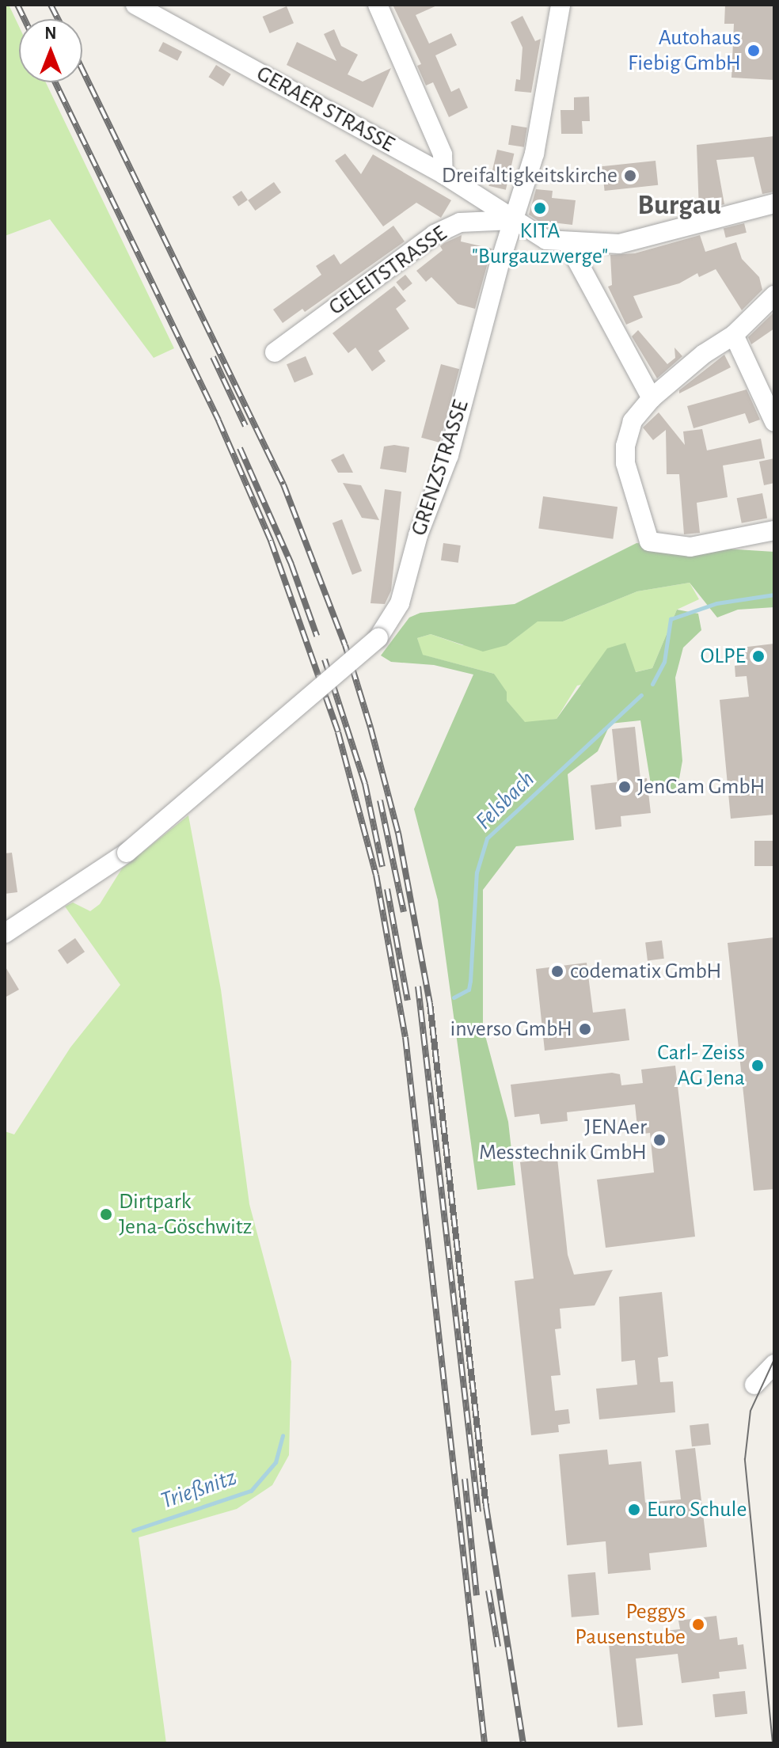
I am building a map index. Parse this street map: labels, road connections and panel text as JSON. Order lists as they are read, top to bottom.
{
  "streets": {
    "street": ["GERAER STRASSE", "GELEITSTRASSE", "GRENZSTRASSE"]
  },
  "crossings": [
    ["GERAER STRASSE", "GELEITSTRASSE"],
    ["GERAER STRASSE", "GRENZSTRASSE"],
    ["GELEITSTRASSE", "GRENZSTRASSE"]
  ],
  "districts": ["Burgau"],
  "water": ["Felsbach", "Trießnitz"],
  "places": [
    "Autohaus Fiebig GmbH",
    "Dreifaltigkeitskirche",
    "KITA \"Burgauzwerge\"",
    "OLPE",
    "JenCam GmbH",
    "codematix GmbH",
    "inverso GmbH",
    "Carl- Zeiss AG Jena",
    "JENAer Messtechnik GmbH",
    "Dirtpark Jena-Göschwitz",
    "Euro Schule",
    "Peggys Pausenstube"
  ],
  "north": "top"
}
